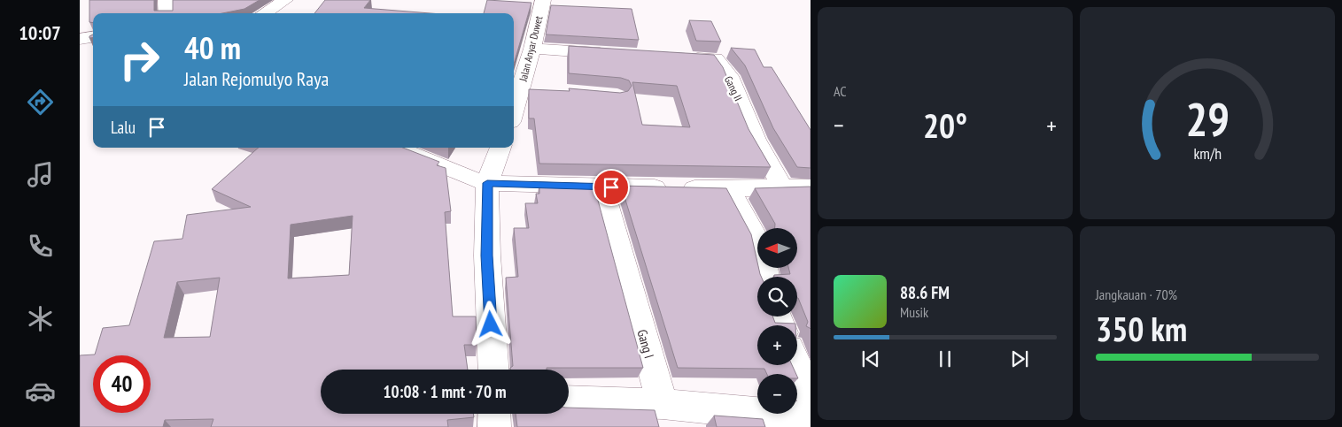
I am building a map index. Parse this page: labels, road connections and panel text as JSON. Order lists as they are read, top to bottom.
{
  "streets": {
    "street": ["Jalan Anyar Duwet", "Gang II", "Gang I"]
  },
  "north": "left",
  "page": {
    "tabs": "10:07",
    "tile": [
      "AC",
      ["Jangkauan · 70%", "350 km"]
    ],
    "turn": ["40 m", "Jalan Rejomulyo Raya"],
    "then": "Lalu",
    "heat": ["−", "20°", "+"],
    "map_buttons": ["+", "−"],
    "song": ["88.6 FM", "Musik"],
    "limit": "40",
    "trip": "10:08 · 1 mnt · 70 m",
    "gauge": ["29", "km/h"]
  }
}
